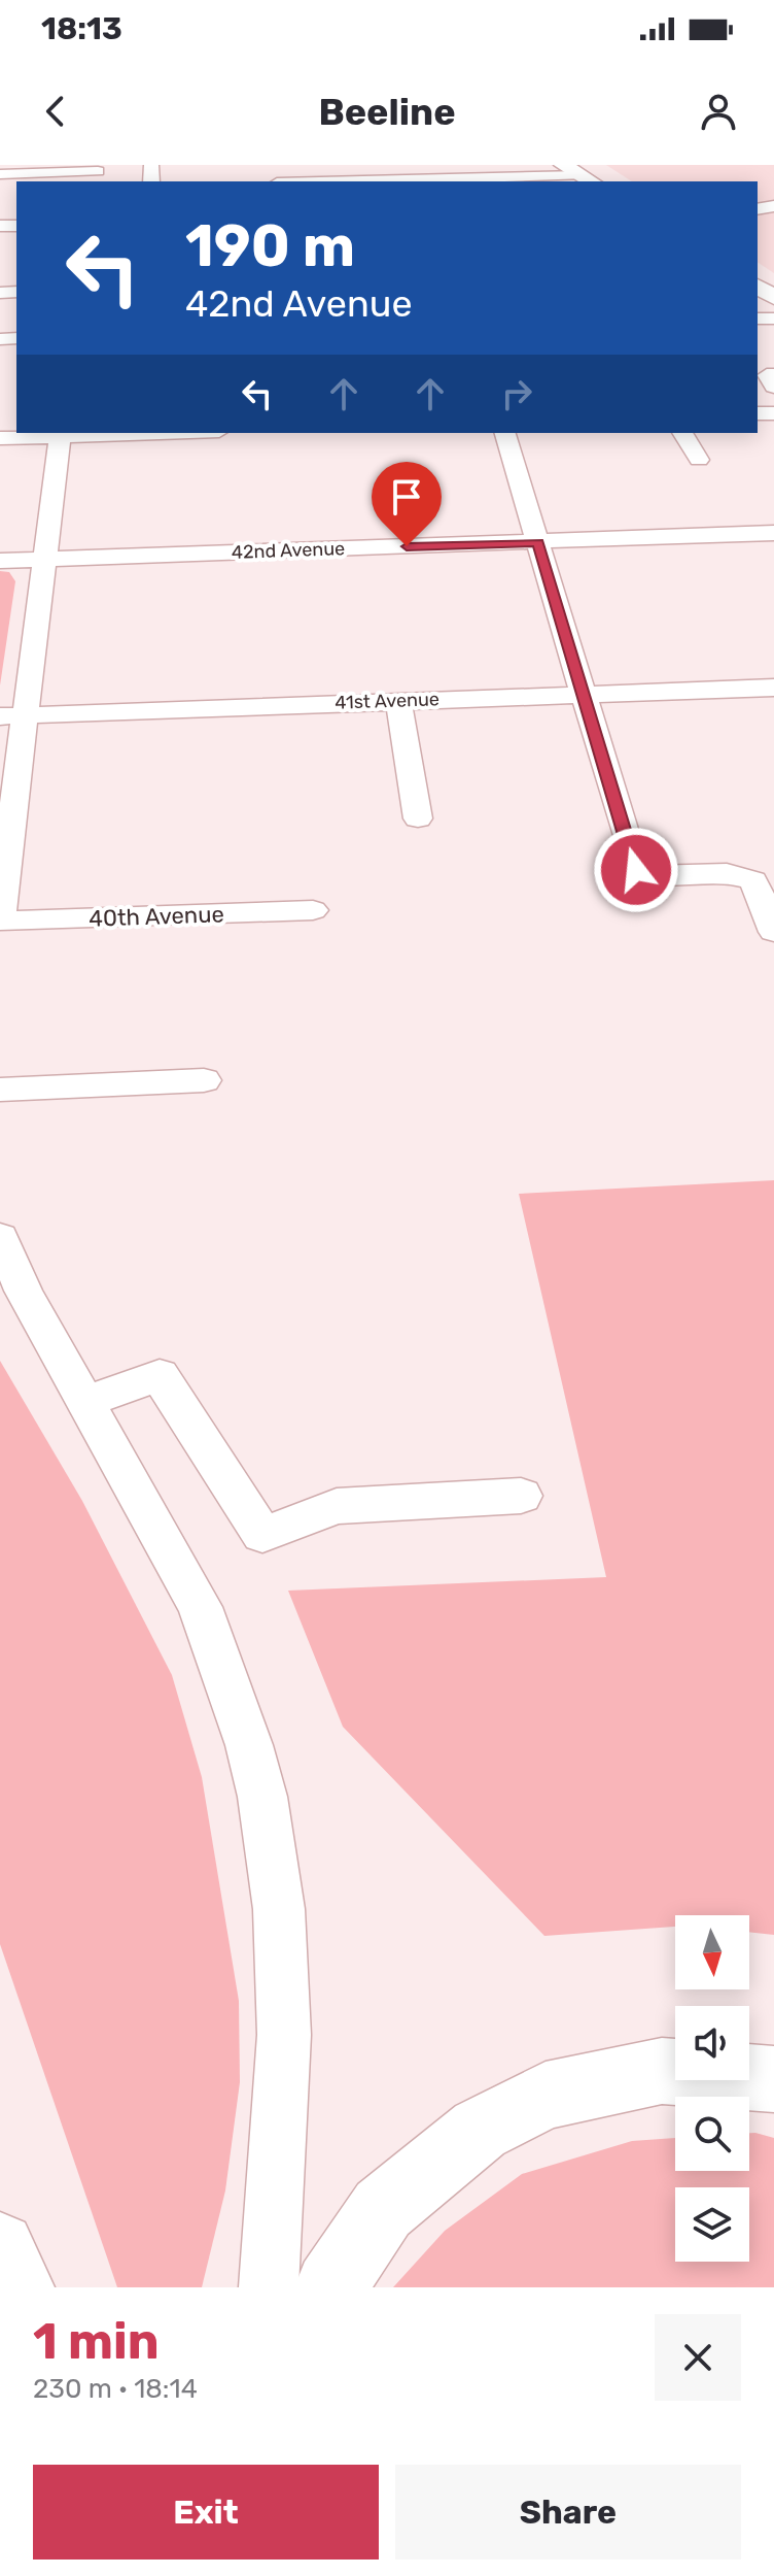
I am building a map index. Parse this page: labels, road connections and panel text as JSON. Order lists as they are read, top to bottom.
{
  "streets": {
    "street": ["42nd Avenue", "41st Avenue", "40th Avenue"]
  },
  "north": "bottom",
  "page": {
    "status": "18:13",
    "header": "Beeline",
    "turn": ["190 m", "42nd Avenue"],
    "heading": ["1 min", "230 m · 18:14"],
    "buttons": ["Exit", "Share"]
  }
}
